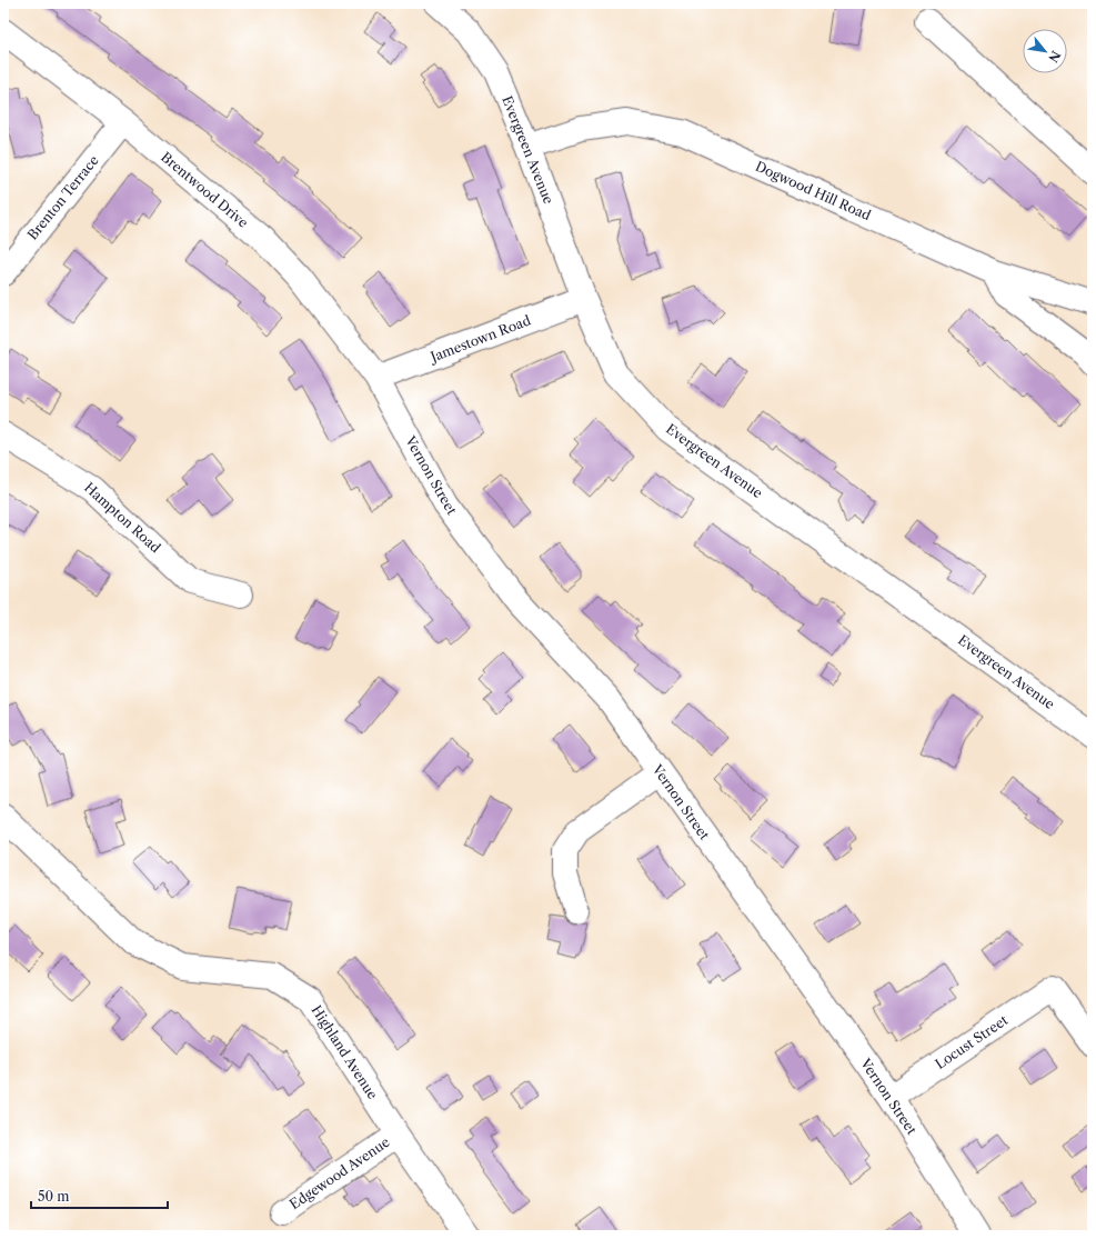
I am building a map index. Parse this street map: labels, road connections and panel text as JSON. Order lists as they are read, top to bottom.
{
  "streets": {
    "street": [
      "Evergreen Avenue",
      "Brentwood Drive",
      "Dogwood Hill Road",
      "Brenton Terrace",
      "Jamestown Road",
      "Vernon Street",
      "Hampton Road",
      "Locust Street",
      "Highland Avenue",
      "Edgewood Avenue"
    ]
  },
  "crossings": [
    ["Evergreen Avenue", "Dogwood Hill Road"],
    ["Evergreen Avenue", "Jamestown Road"],
    ["Brentwood Drive", "Brenton Terrace"],
    ["Brentwood Drive", "Jamestown Road"],
    ["Brentwood Drive", "Vernon Street"],
    ["Jamestown Road", "Vernon Street"],
    ["Vernon Street", "Locust Street"],
    ["Highland Avenue", "Edgewood Avenue"]
  ],
  "scale_bar": "50 m",
  "north": "bottom right"
}
